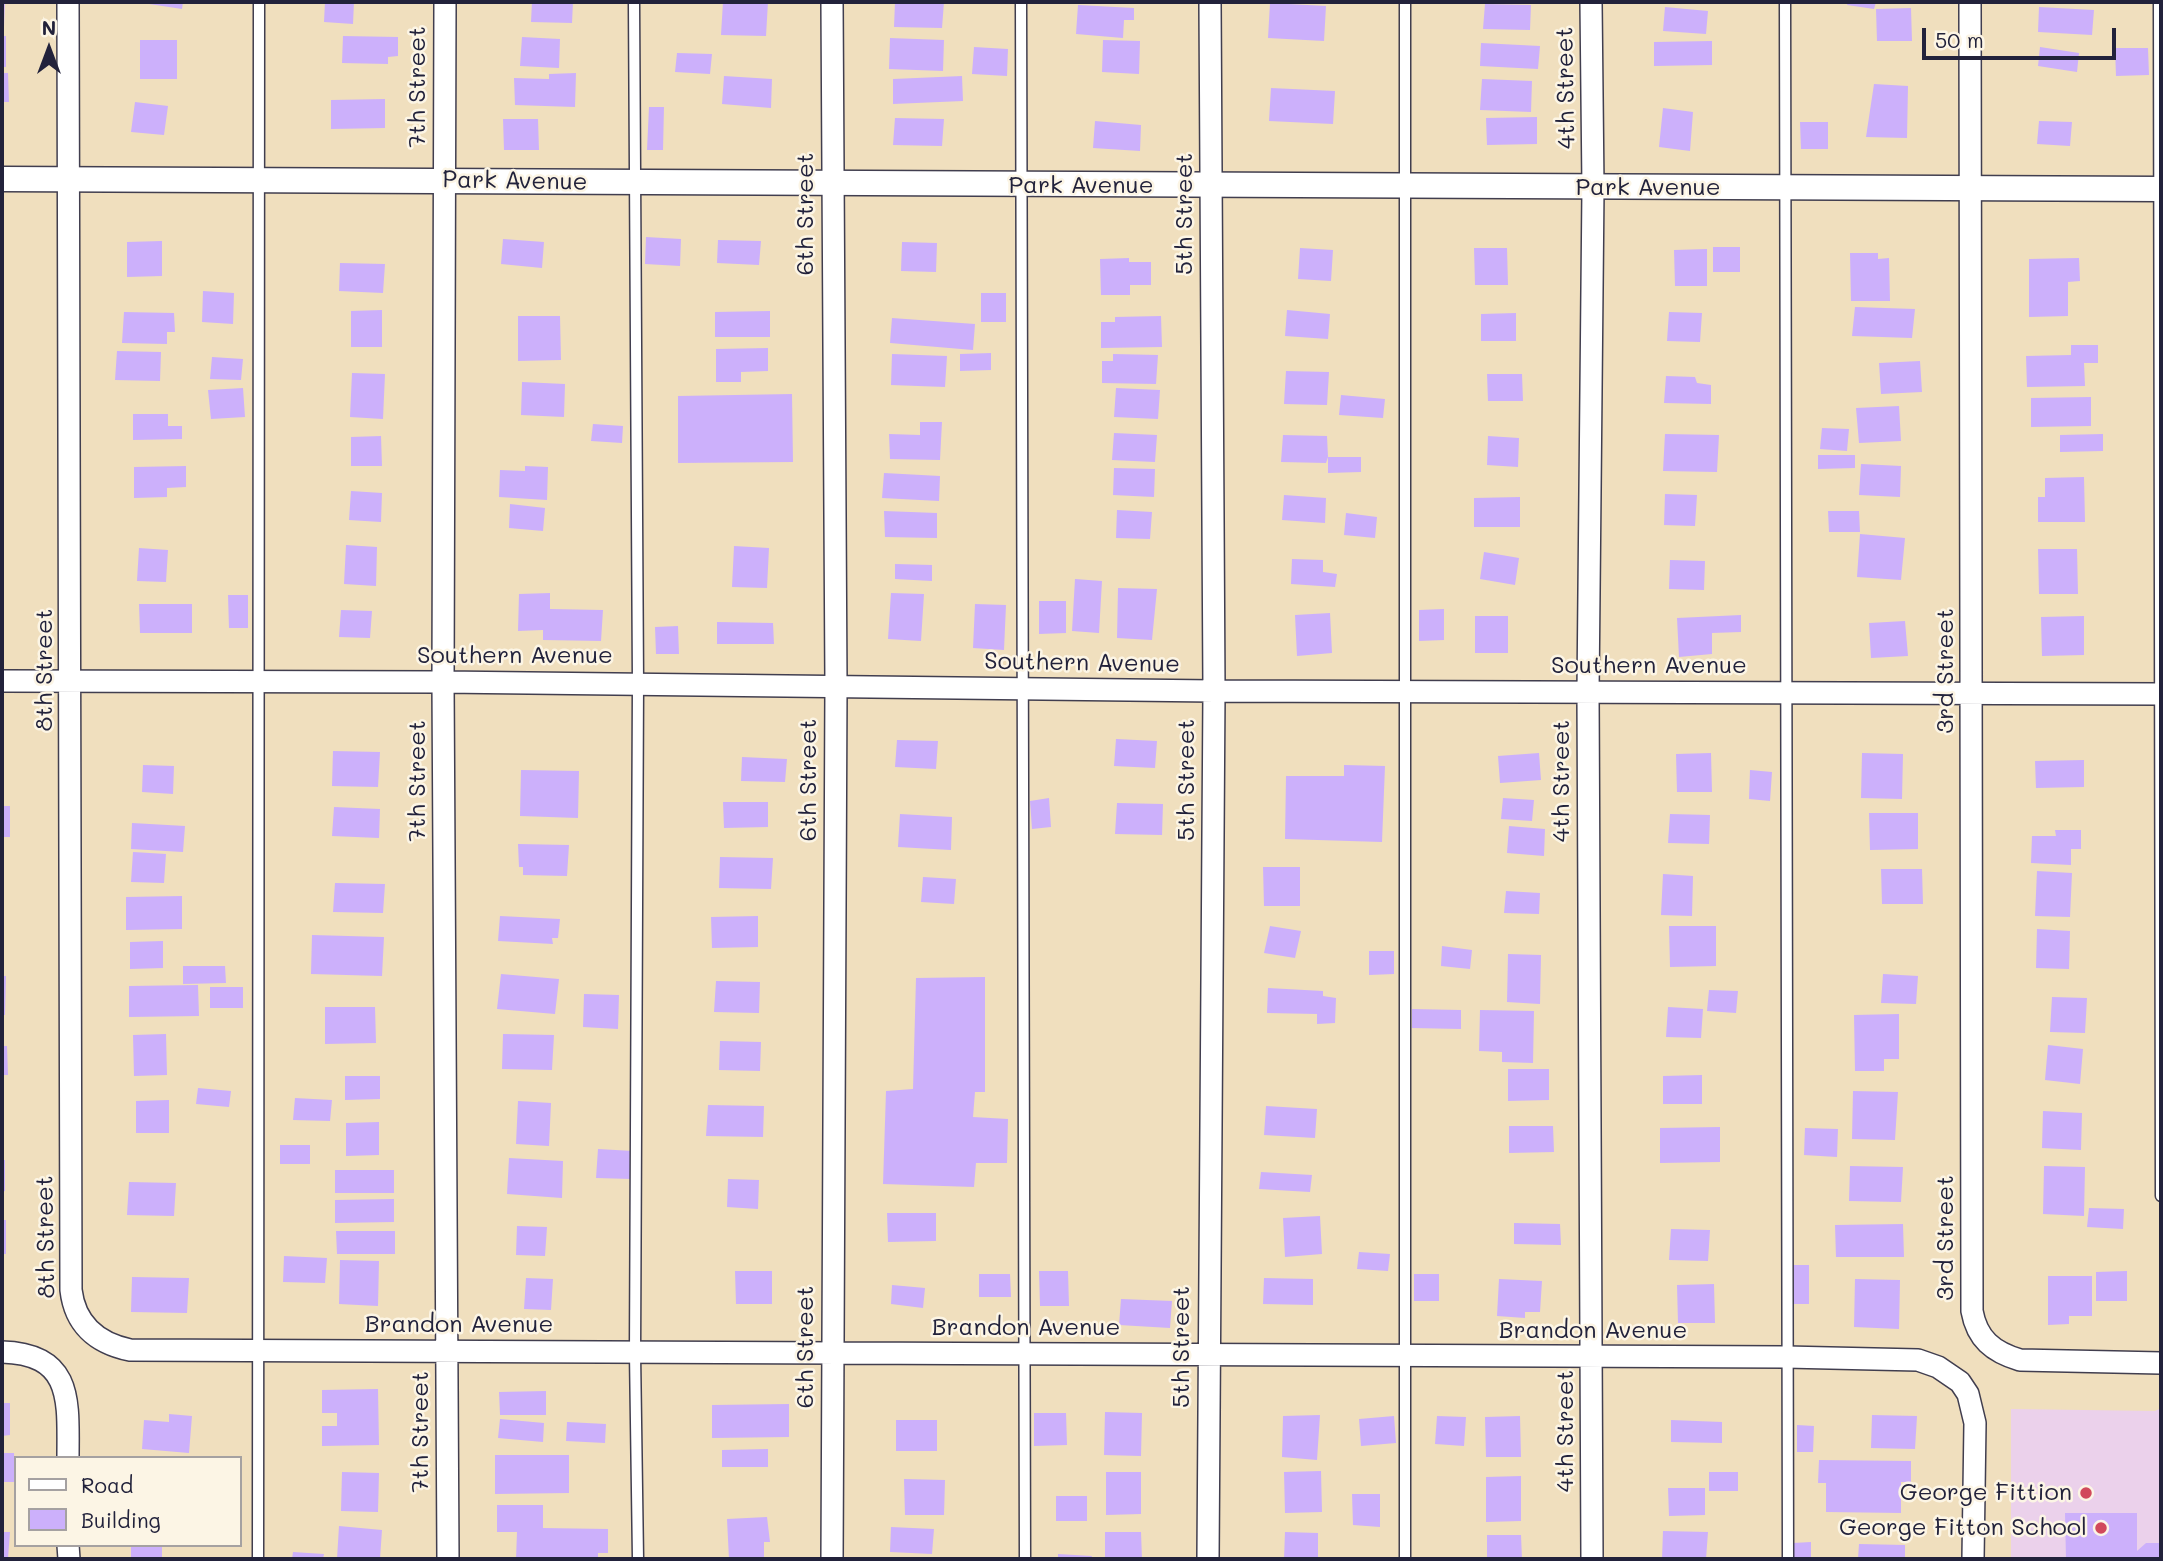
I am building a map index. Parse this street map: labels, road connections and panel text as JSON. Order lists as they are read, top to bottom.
{
  "streets": {
    "street": [
      "7th Street",
      "4th Street",
      "Park Avenue",
      "6th Street",
      "5th Street",
      "Southern Avenue",
      "8th Street",
      "3rd Street",
      "Brandon Avenue"
    ]
  },
  "crossings": [
    ["7th Street", "Park Avenue"],
    ["7th Street", "Southern Avenue"],
    ["7th Street", "Brandon Avenue"],
    ["4th Street", "Park Avenue"],
    ["4th Street", "Southern Avenue"],
    ["4th Street", "Brandon Avenue"],
    ["Park Avenue", "6th Street"],
    ["Park Avenue", "5th Street"],
    ["Park Avenue", "8th Street"],
    ["Park Avenue", "3rd Street"],
    ["6th Street", "Southern Avenue"],
    ["6th Street", "Brandon Avenue"],
    ["5th Street", "Southern Avenue"],
    ["5th Street", "Brandon Avenue"],
    ["Southern Avenue", "8th Street"],
    ["Southern Avenue", "3rd Street"],
    ["8th Street", "Brandon Avenue"]
  ],
  "places": ["George Fittion", "George Fitton School"],
  "legend": ["Road", "Building"],
  "scale_bar": "50 m",
  "north": "top"
}
